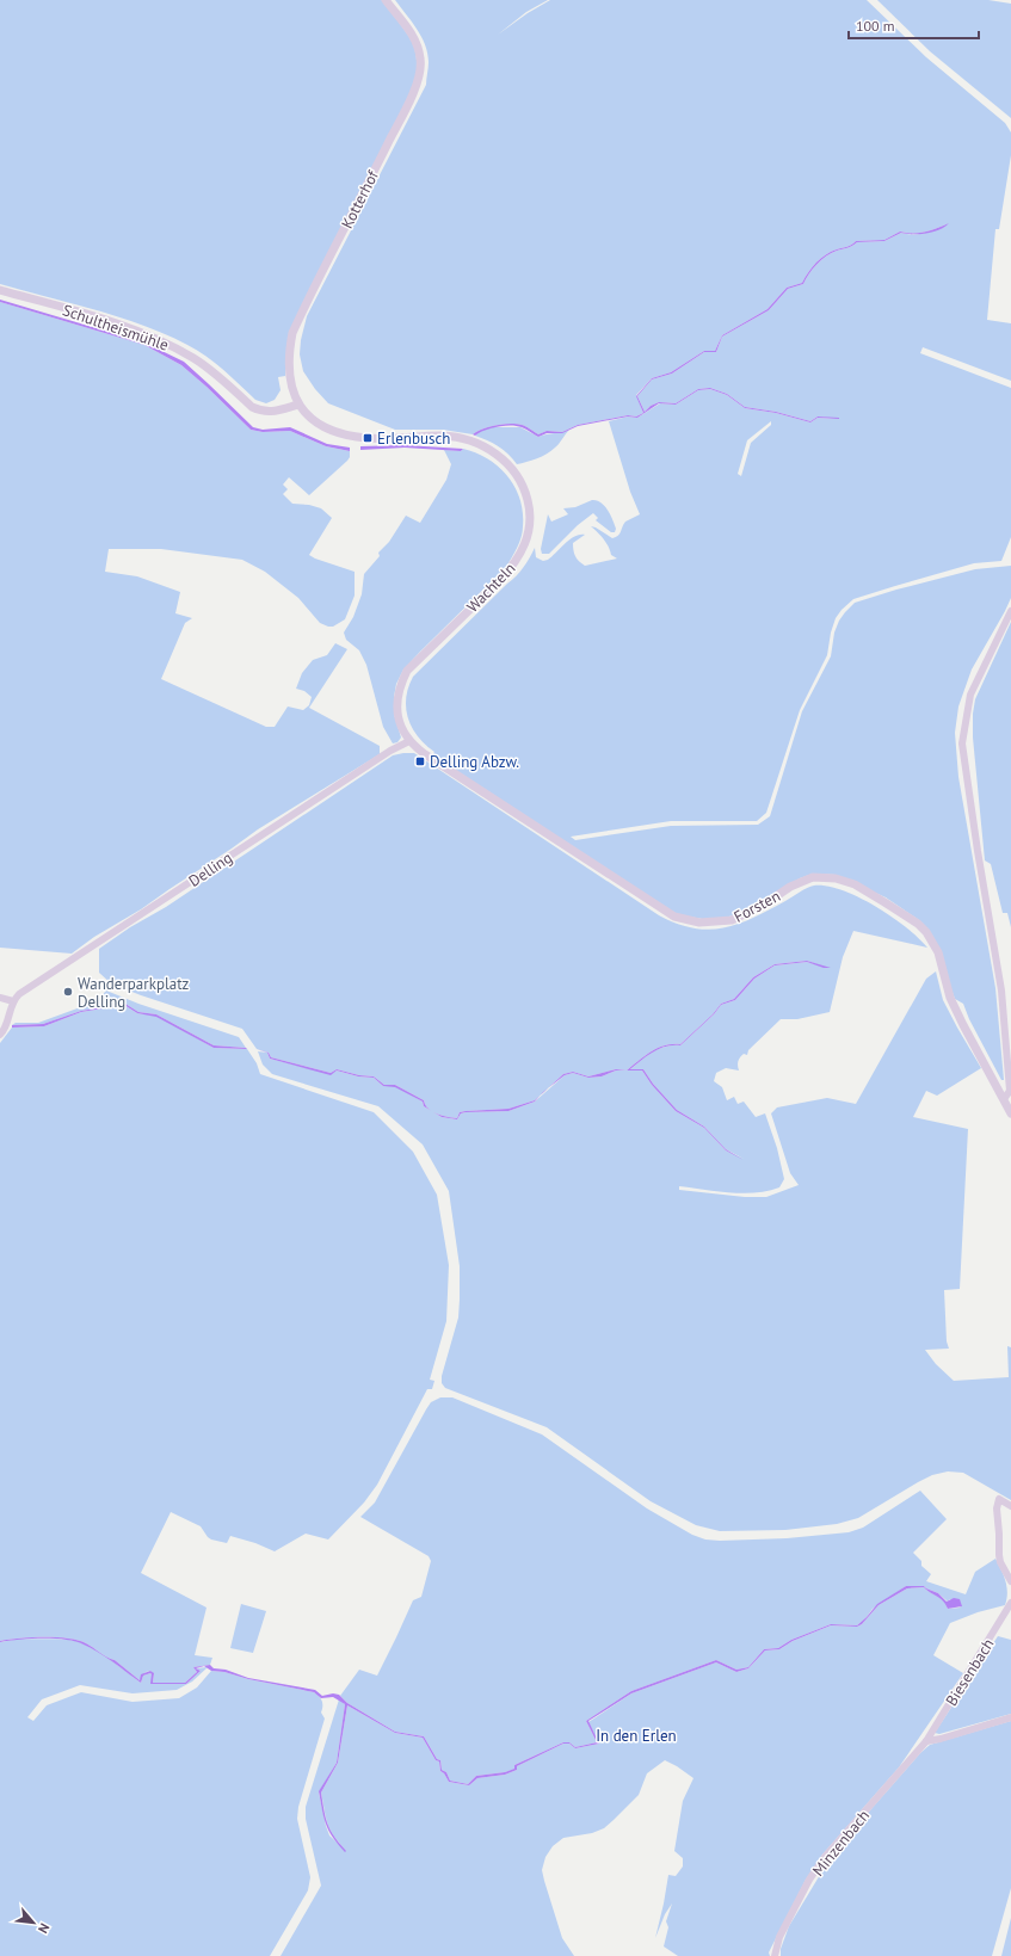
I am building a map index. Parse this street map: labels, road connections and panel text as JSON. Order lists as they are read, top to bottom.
{
  "streets": {
    "street": [
      "Kotterhof",
      "Schultheismühle",
      "Wachteln",
      "Delling",
      "Forsten",
      "Biesenbach",
      "Minzenbach"
    ]
  },
  "crossings": [
    ["Kotterhof", "Schultheismühle"],
    ["Kotterhof", "Wachteln"],
    ["Schultheismühle", "Wachteln"],
    ["Wachteln", "Delling"],
    ["Wachteln", "Forsten"],
    ["Delling", "Forsten"],
    ["Biesenbach", "Minzenbach"]
  ],
  "parks": ["In den Erlen"],
  "places": {
    "transit": ["Erlenbusch", "Delling Abzw."],
    "other": ["Wanderparkplatz Delling"]
  },
  "scale_bar": "100 m",
  "north": "bottom right"
}
